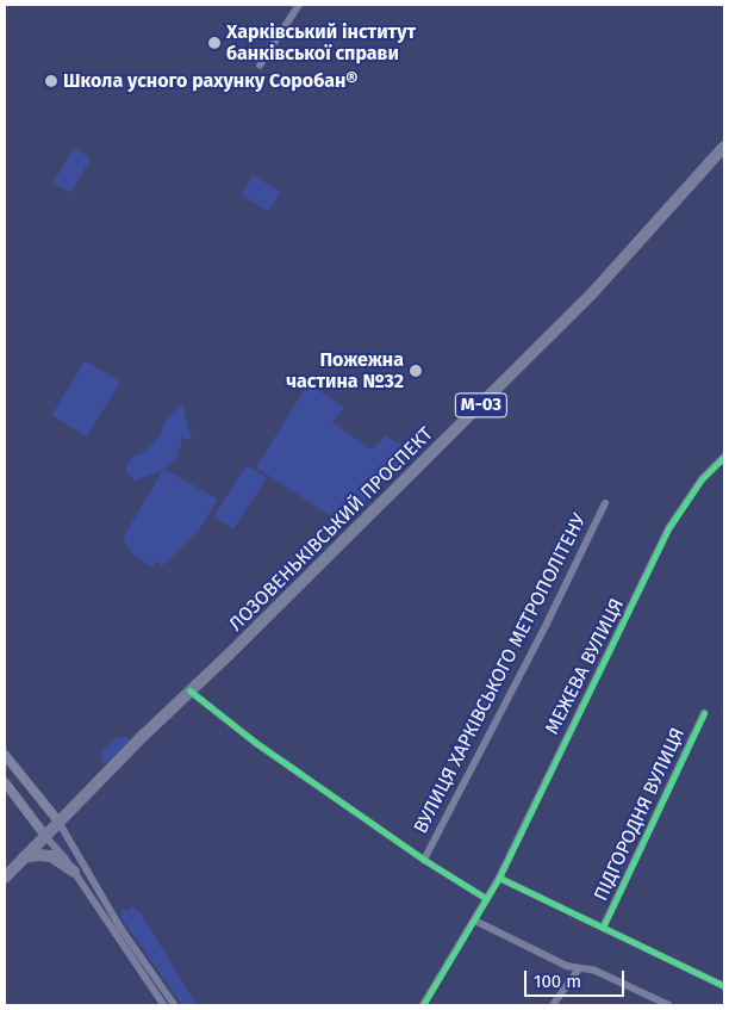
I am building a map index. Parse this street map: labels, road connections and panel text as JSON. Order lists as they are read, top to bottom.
{
  "streets": {
    "highway": ["М-03", "ЛОЗОВЕНЬКІВСЬКИЙ ПРОСПЕКТ"],
    "street": ["МЕЖЕВА ВУЛИЦЯ", "ВУЛИЦЯ ХАРКІВСЬКОГО МЕТРОПОЛІТЕНУ", "ПІДГОРОДНЯ ВУЛИЦЯ"]
  },
  "places": ["Харківський інститут банківської справи", "Школа усного рахунку Соробан®", "Пожежна частина №32"],
  "scale_bar": "100 m"
}
